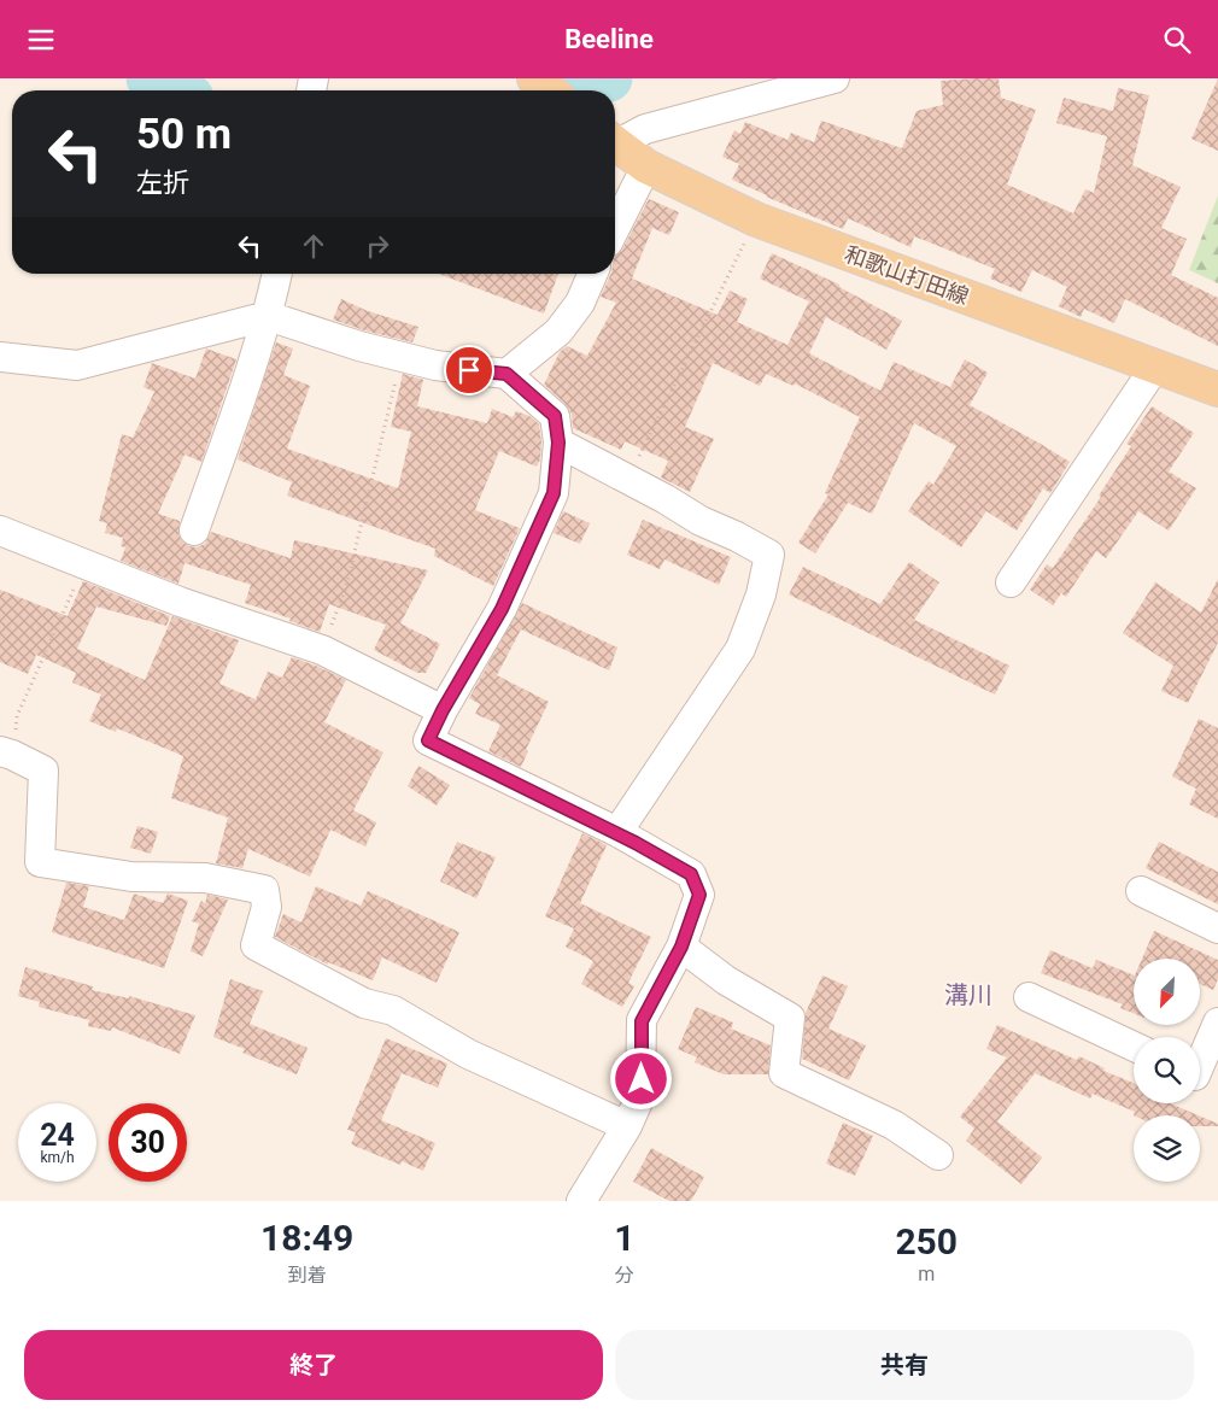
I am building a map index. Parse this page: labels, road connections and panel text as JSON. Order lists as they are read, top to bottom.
{
  "streets": {
    "main road": ["和歌山打田線"]
  },
  "districts": ["溝川"],
  "north": "bottom left",
  "page": {
    "header": "Beeline",
    "turn": ["50 m", "左折"],
    "speed": "24 km/h",
    "limit": "30",
    "eta": [
      "18:49",
      "到着",
      "1",
      "分",
      "250",
      "m"
    ],
    "buttons": ["終了", "共有"]
  }
}
